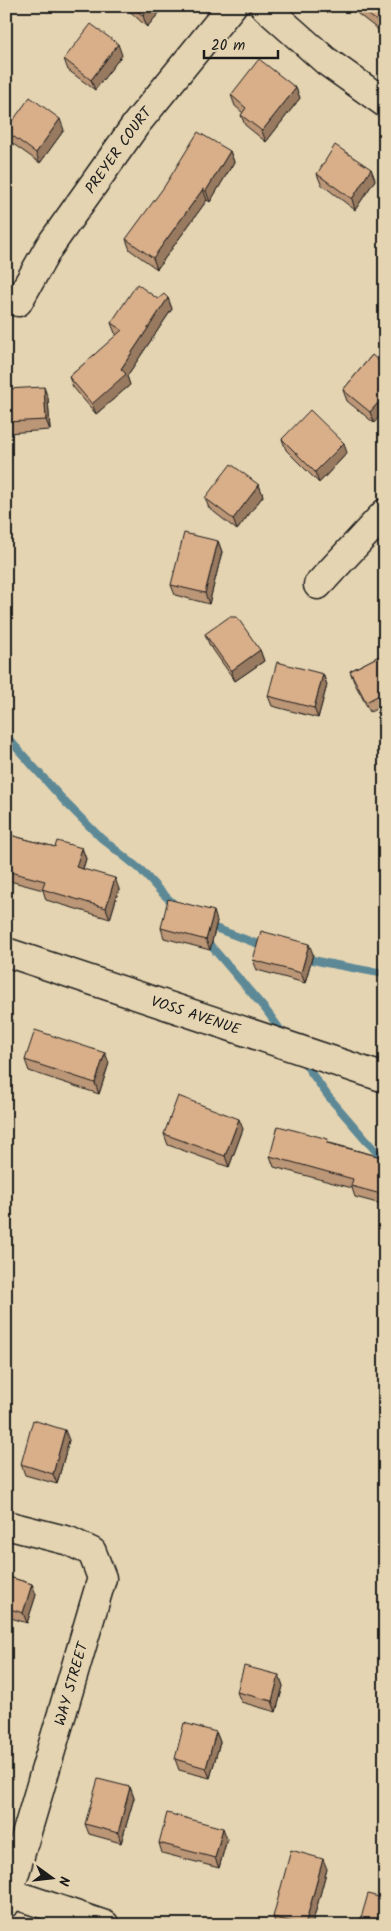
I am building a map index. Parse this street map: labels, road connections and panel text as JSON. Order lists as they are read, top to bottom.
{
  "streets": {
    "street": ["PREYER COURT", "VOSS AVENUE", "WAY STREET"]
  },
  "scale_bar": "20 m",
  "north": "right"
}
